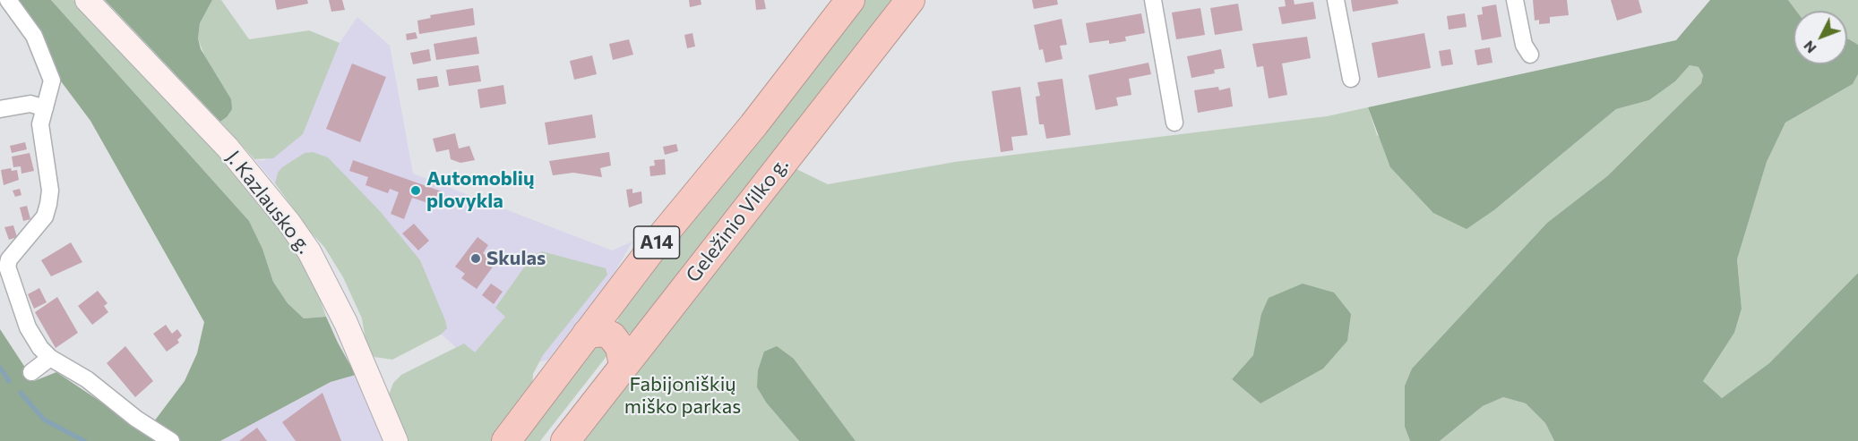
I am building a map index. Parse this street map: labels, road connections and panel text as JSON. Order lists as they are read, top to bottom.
{
  "streets": {
    "highway": ["Geležinio Vilko g.", "A14"],
    "street": ["J. Kazlausko g."]
  },
  "parks": ["Fabijoniškių miško parkas"],
  "places": ["Automoblių plovykla", "Skulas"],
  "north": "bottom left"
}
